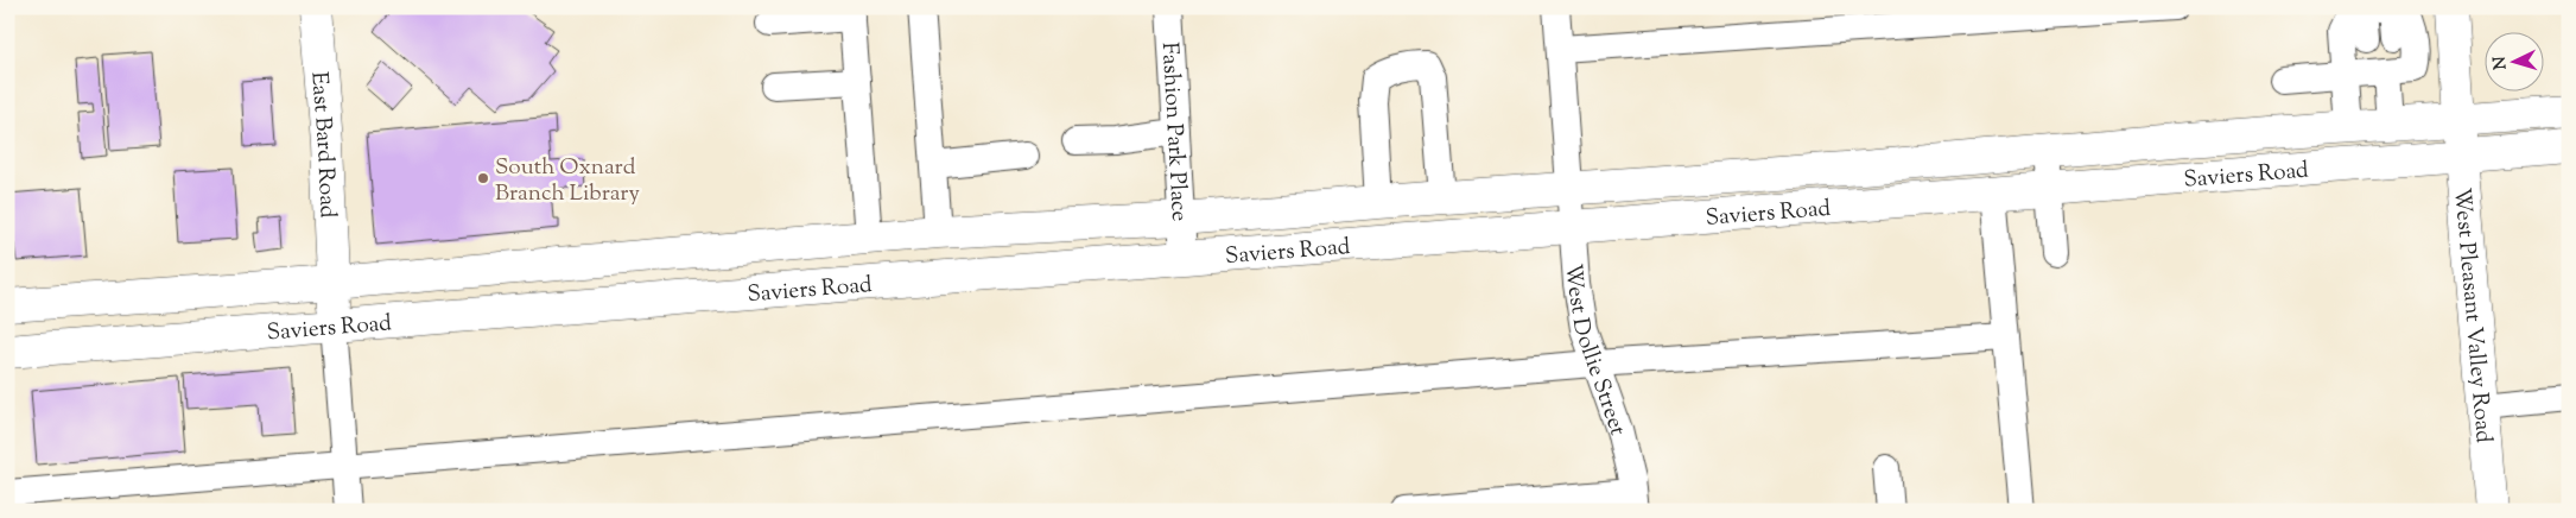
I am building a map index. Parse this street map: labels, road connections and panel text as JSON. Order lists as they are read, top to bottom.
{
  "streets": {
    "main road": ["East Bard Road", "Saviers Road", "West Pleasant Valley Road"],
    "street": ["Fashion Park Place", "West Dollie Street"]
  },
  "crossings": [
    ["Fashion Park Place", "Saviers Road"],
    ["East Bard Road", "Saviers Road"],
    ["Saviers Road", "West Pleasant Valley Road"],
    ["Saviers Road", "West Dollie Street"]
  ],
  "places": ["South Oxnard Branch Library"],
  "north": "left"
}
